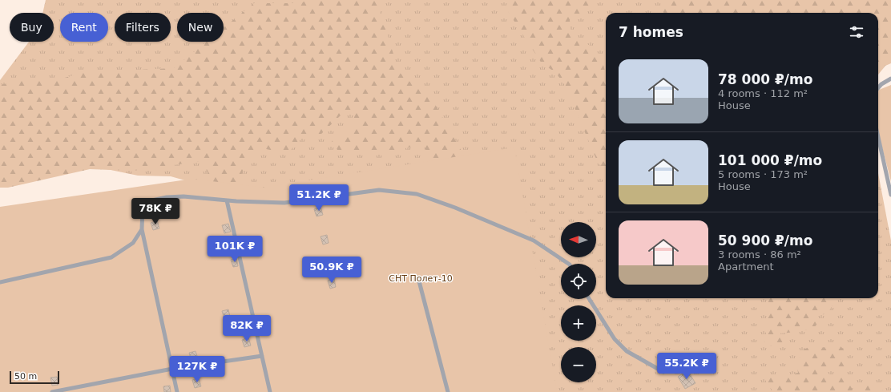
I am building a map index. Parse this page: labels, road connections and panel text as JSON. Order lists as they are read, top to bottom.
{
  "parks": ["СНТ Полет-10"],
  "scale_bar": "50 m",
  "north": "left",
  "page": {
    "chip": [
      "Buy",
      "Rent",
      "Filters",
      "New"
    ],
    "heading": "7 homes",
    "list": [
      {
        "name": "78 000 ₽/mo",
        "note": "4 rooms · 112 m² · House"
      },
      {
        "name": "101 000 ₽/mo",
        "note": "5 rooms · 173 m² · House"
      },
      {
        "name": "50 900 ₽/mo",
        "note": "3 rooms · 86 m² · Apartment"
      }
    ],
    "price": [
      "51.2K ₽",
      "78K ₽",
      "101K ₽",
      "50.9K ₽",
      "82K ₽",
      "55.2K ₽",
      "127K ₽"
    ],
    "map_buttons": ["+", "−"],
    "scale": "50 m"
  }
}
